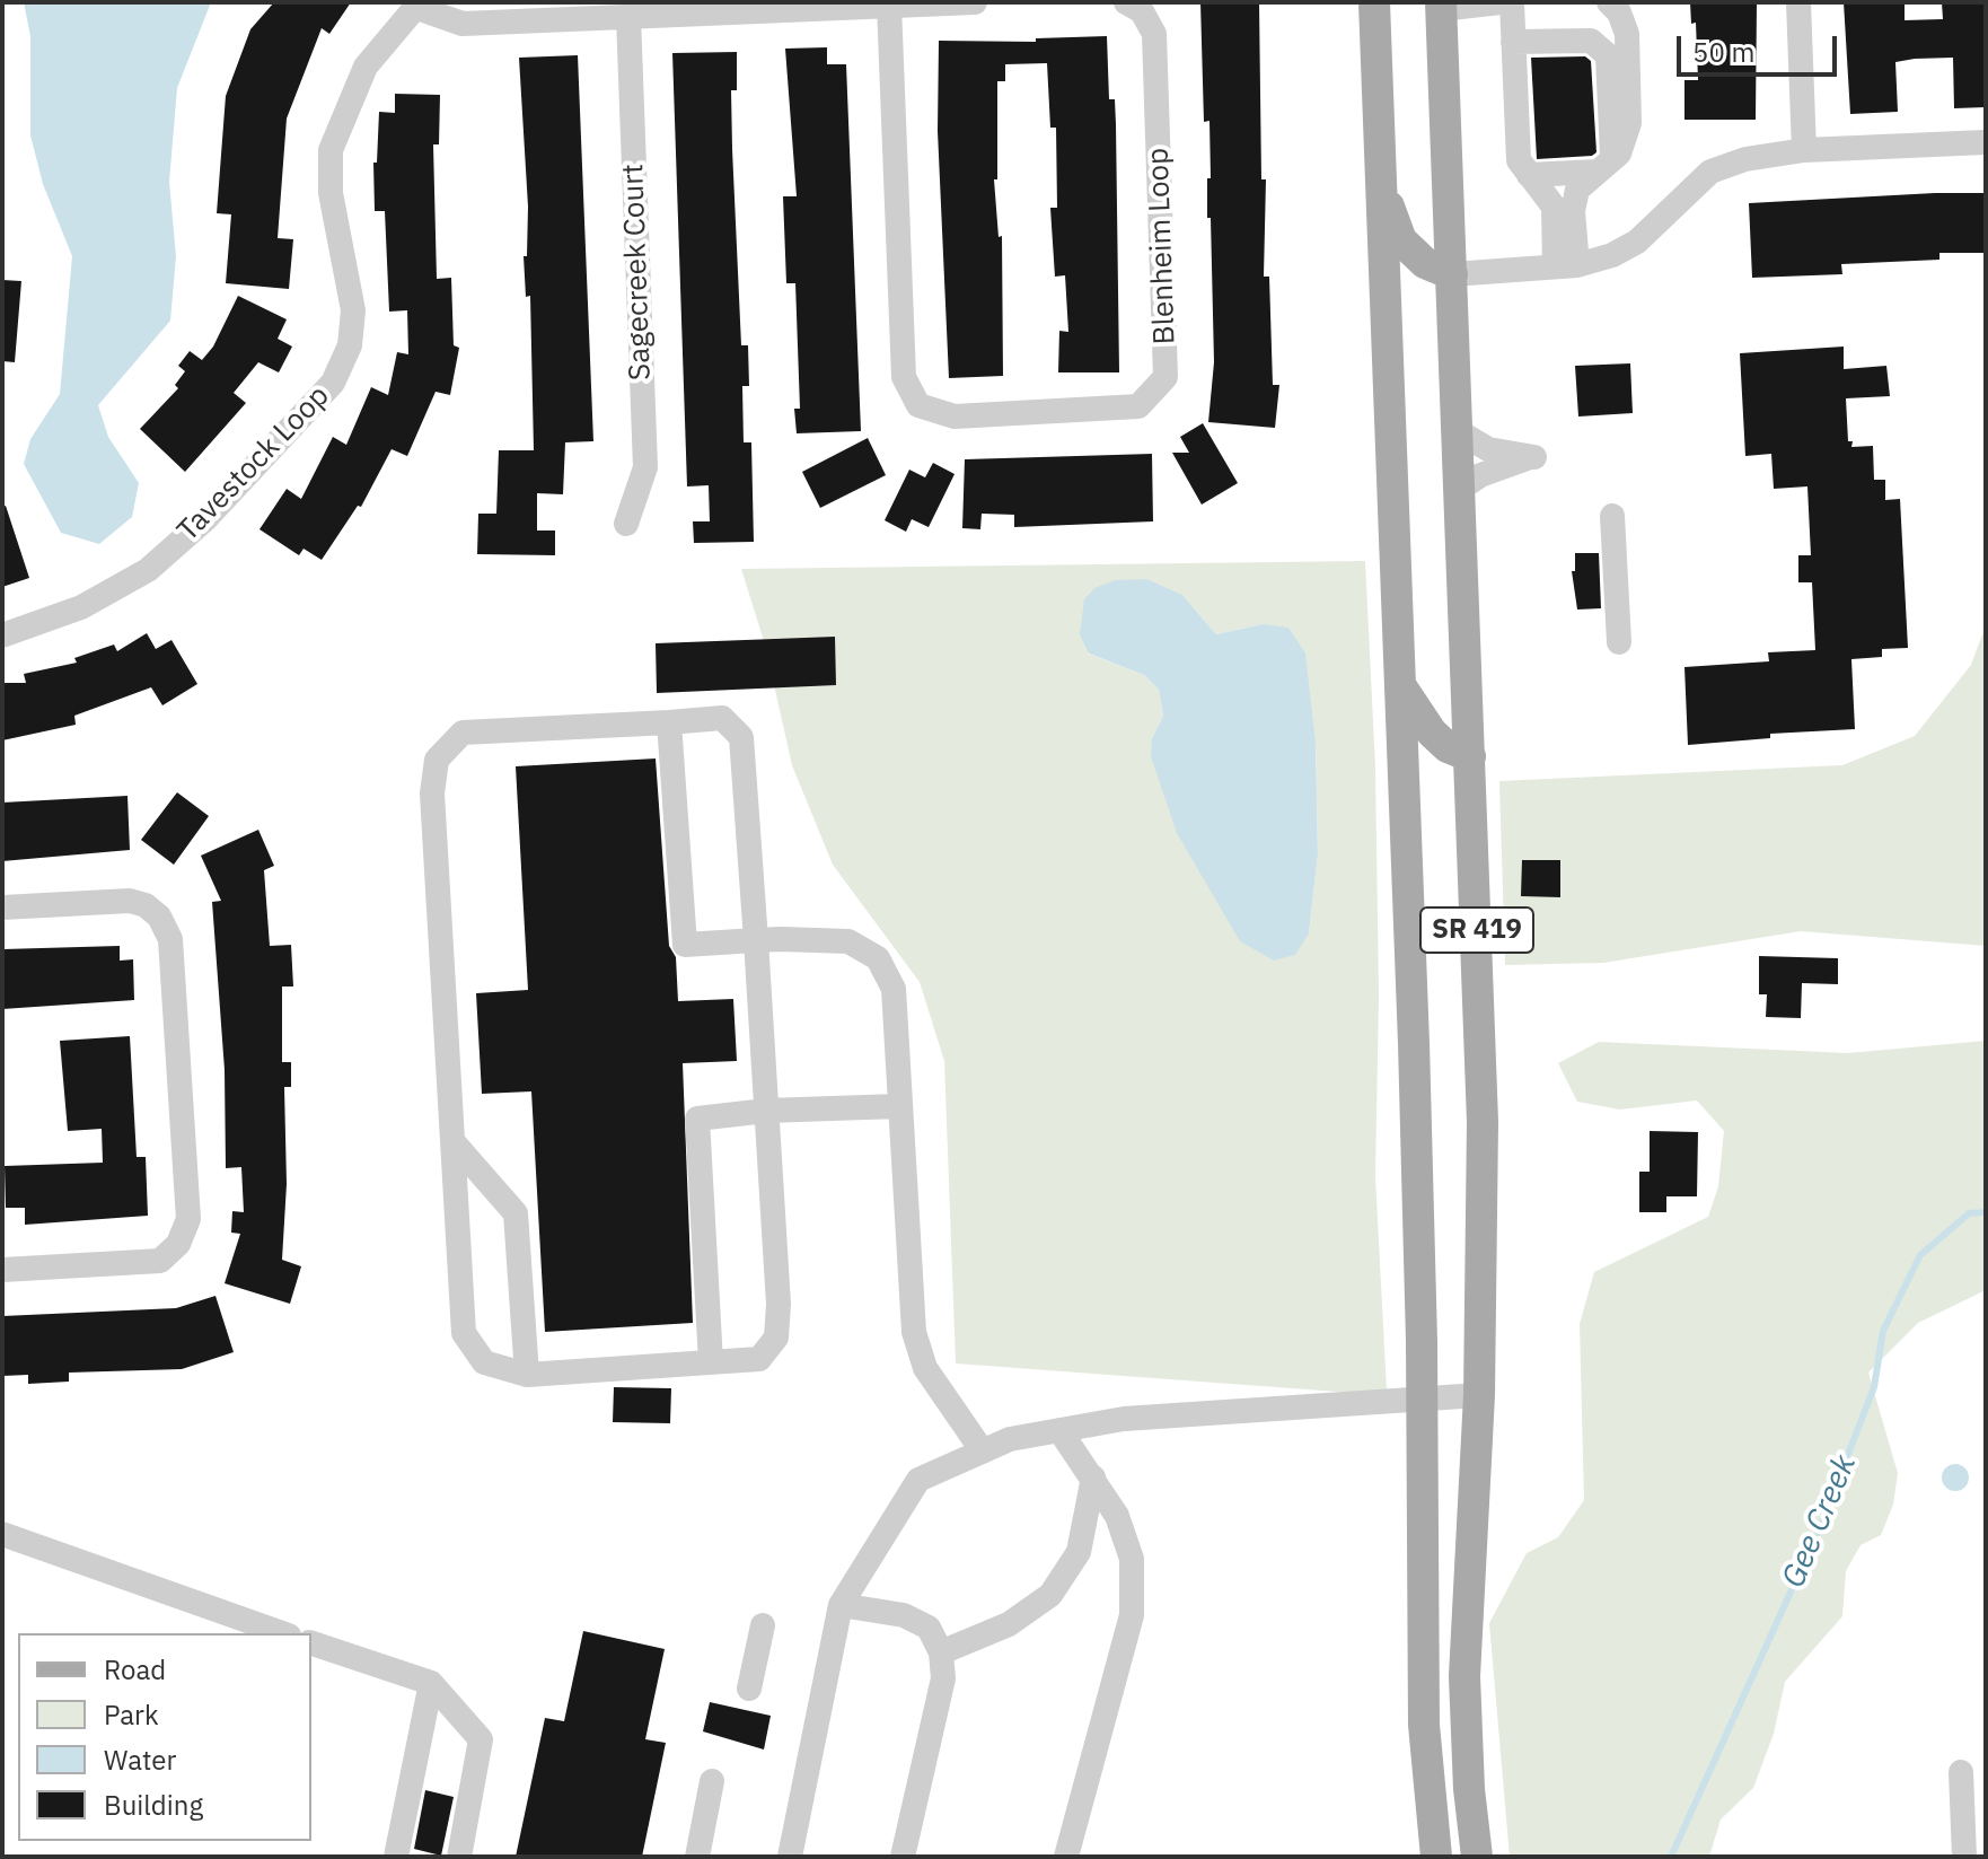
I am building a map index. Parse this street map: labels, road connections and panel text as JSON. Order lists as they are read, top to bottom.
{
  "streets": {
    "main road": ["SR 419"],
    "street": ["Blenheim Loop", "Sagecreek Court", "Tavestock Loop"]
  },
  "water": ["Gee Creek"],
  "legend": [
    "Road",
    "Park",
    "Water",
    "Building"
  ],
  "scale_bar": "50 m"
}
